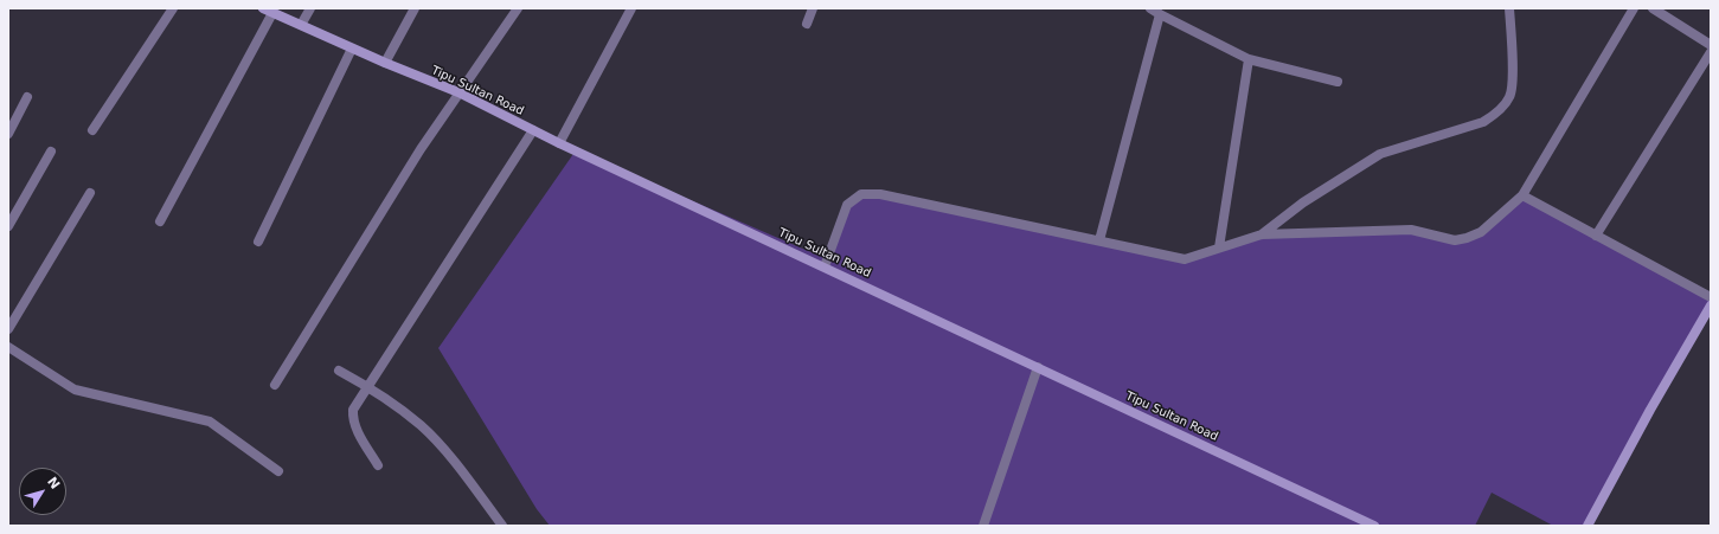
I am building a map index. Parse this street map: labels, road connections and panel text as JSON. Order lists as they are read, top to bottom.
{
  "streets": {
    "main road": ["Tipu Sultan Road"]
  },
  "north": "top right"
}
